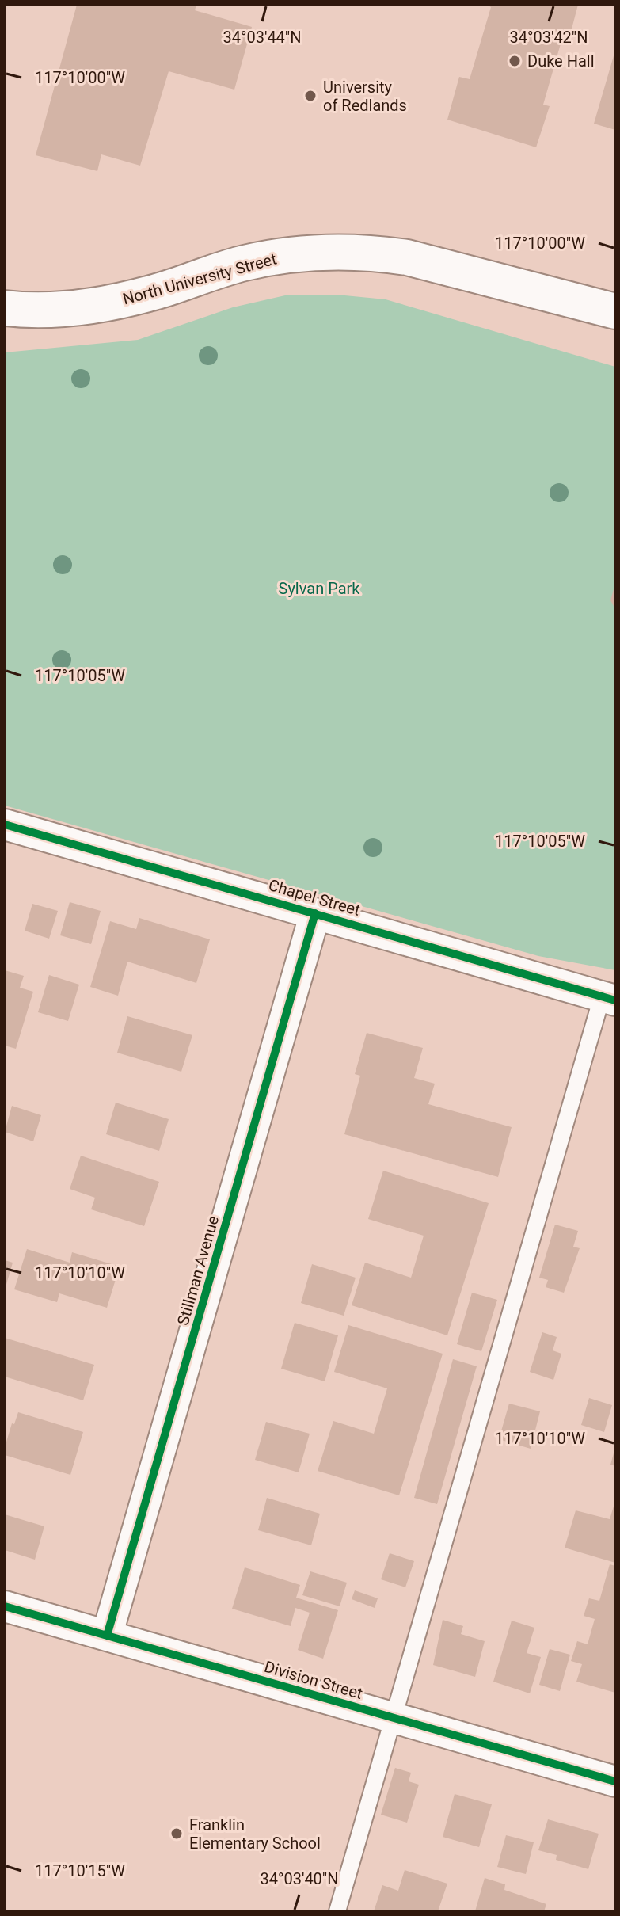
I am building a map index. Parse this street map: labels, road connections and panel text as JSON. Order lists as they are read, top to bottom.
{
  "streets": {
    "street": [
      "North University Street",
      "Chapel Street",
      "Stillman Avenue",
      "Division Street"
    ]
  },
  "crossings": [
    ["Chapel Street", "Stillman Avenue"],
    ["Stillman Avenue", "Division Street"]
  ],
  "parks": ["Sylvan Park"],
  "places": ["Duke Hall", "University of Redlands", "Franklin Elementary School"],
  "coordinates": [
    "34°03'44\"N",
    "34°03'42\"N",
    "117°10'00\"W",
    "117°10'05\"W",
    "117°10'10\"W",
    "117°10'15\"W",
    "34°03'40\"N"
  ]
}
